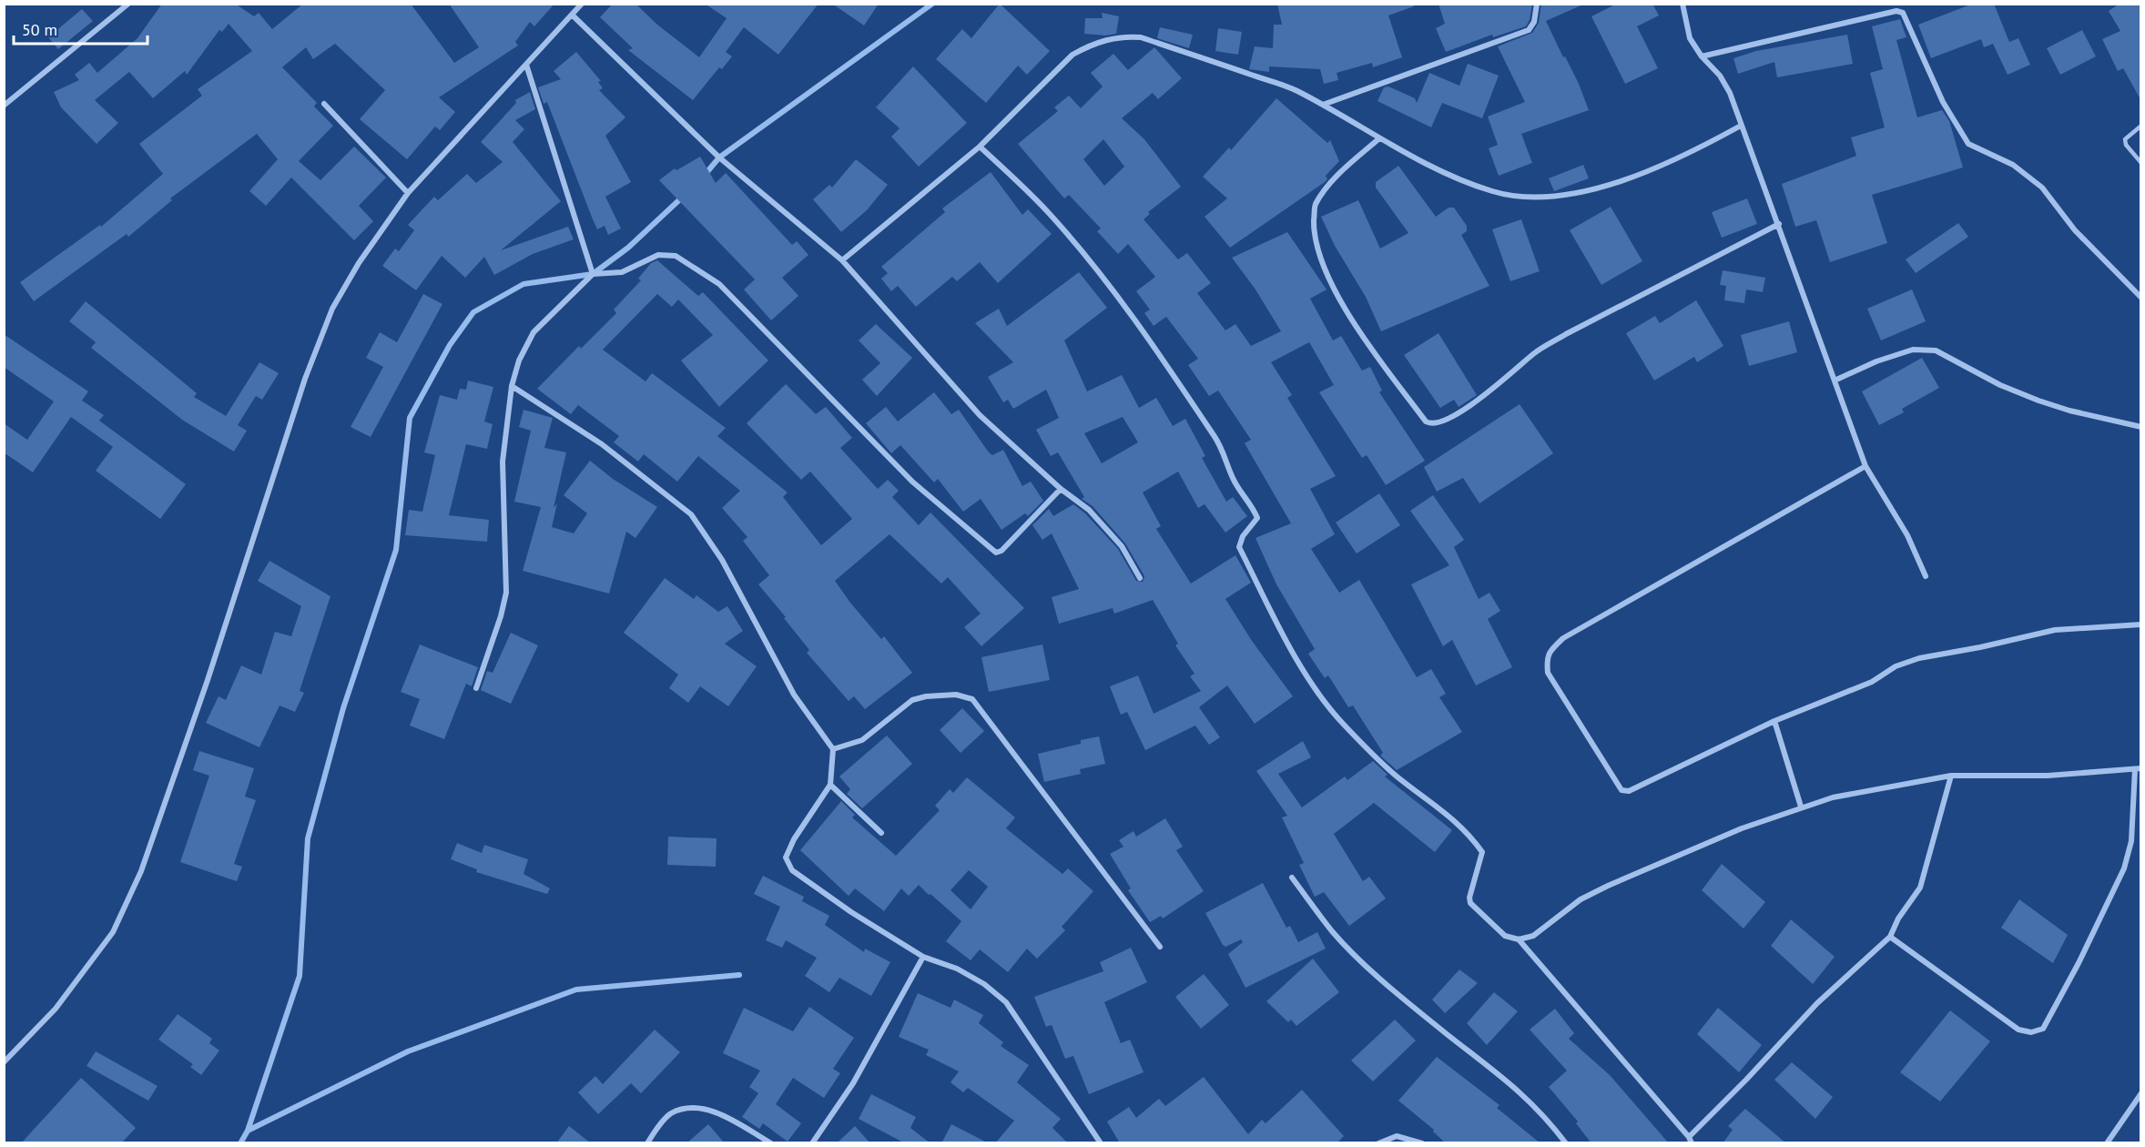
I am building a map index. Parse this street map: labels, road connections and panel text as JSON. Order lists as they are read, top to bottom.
{
  "scale_bar": "50 m"
}
